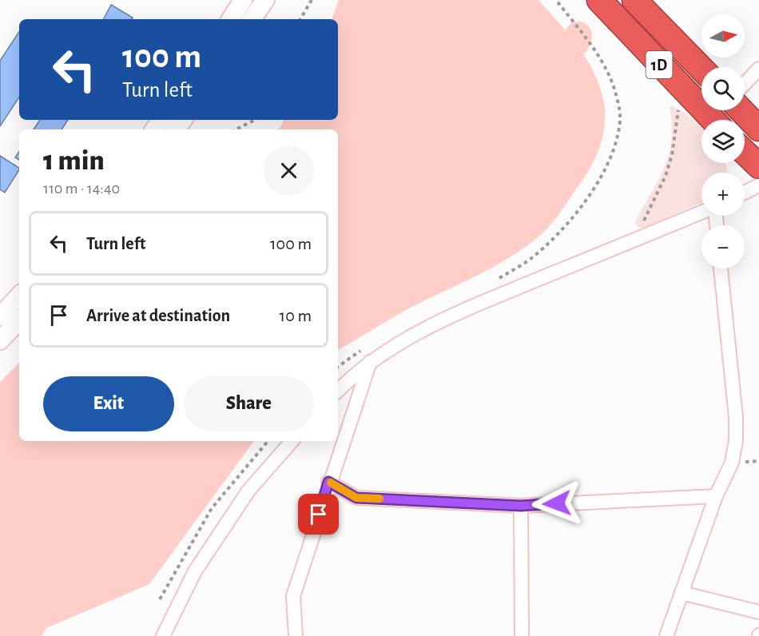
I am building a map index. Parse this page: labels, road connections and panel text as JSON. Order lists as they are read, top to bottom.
{
  "streets": {
    "highway": ["1D"]
  },
  "north": "right",
  "page": {
    "map_buttons": ["+", "−"],
    "turn": ["100 m", "Turn left"],
    "heading": ["1 min", "110 m · 14:40"],
    "list": [
      {
        "name": "Turn left",
        "value": "100 m"
      },
      {
        "name": "Arrive at destination",
        "value": "10 m"
      }
    ],
    "buttons": ["Exit", "Share"]
  }
}
